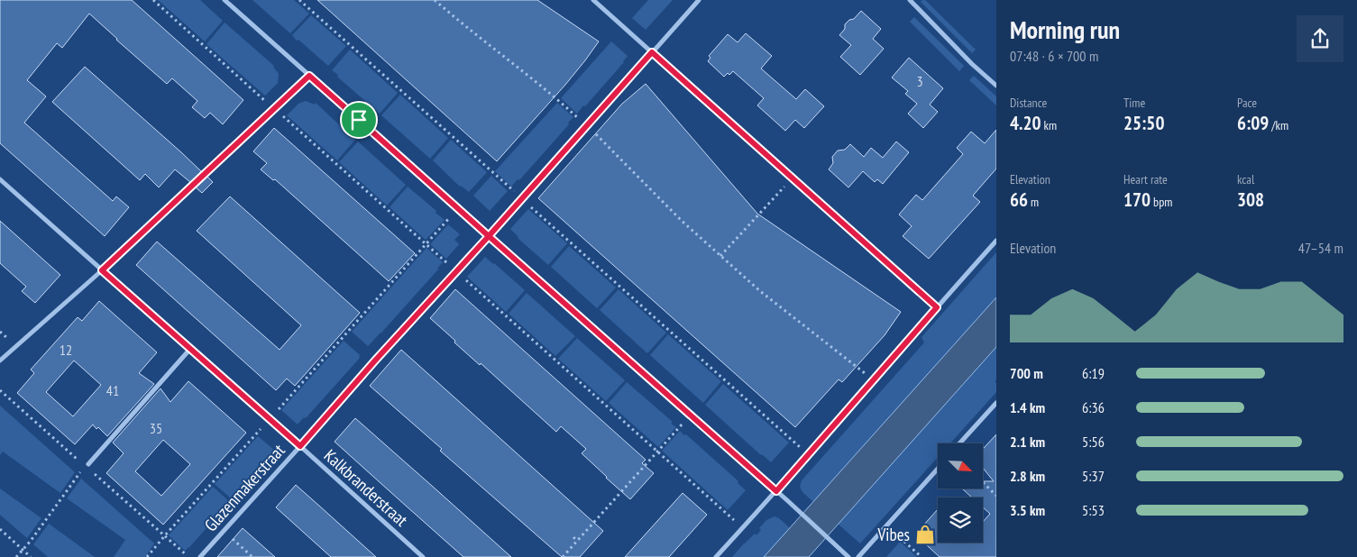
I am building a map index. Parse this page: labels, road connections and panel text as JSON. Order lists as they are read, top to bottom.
{
  "streets": {
    "street": ["Glazenmakerstraat", "Kalkbranderstraat"]
  },
  "crossings": [
    ["Glazenmakerstraat", "Kalkbranderstraat"]
  ],
  "places": {
    "shop": ["Vibes"]
  },
  "house_numbers": [
    "3",
    "12",
    "41",
    "35"
  ],
  "north": "bottom right",
  "page": {
    "heading": ["Morning run", "07:48 · 6 × 700 m"],
    "stats": [
      ["Distance", "4.20 km"],
      ["Time", "25:50"],
      ["Pace", "6:09 /km"],
      ["Elevation", "66 m"],
      ["Heart rate", "170 bpm"],
      ["kcal", "308"]
    ],
    "chart": ["Elevation", "47–54 m"],
    "list": [
      {
        "name": "700 m",
        "note": "6:19"
      },
      {
        "name": "1.4 km",
        "note": "6:36"
      },
      {
        "name": "2.1 km",
        "note": "5:56"
      },
      {
        "name": "2.8 km",
        "note": "5:37"
      },
      {
        "name": "3.5 km",
        "note": "5:53"
      }
    ]
  }
}
